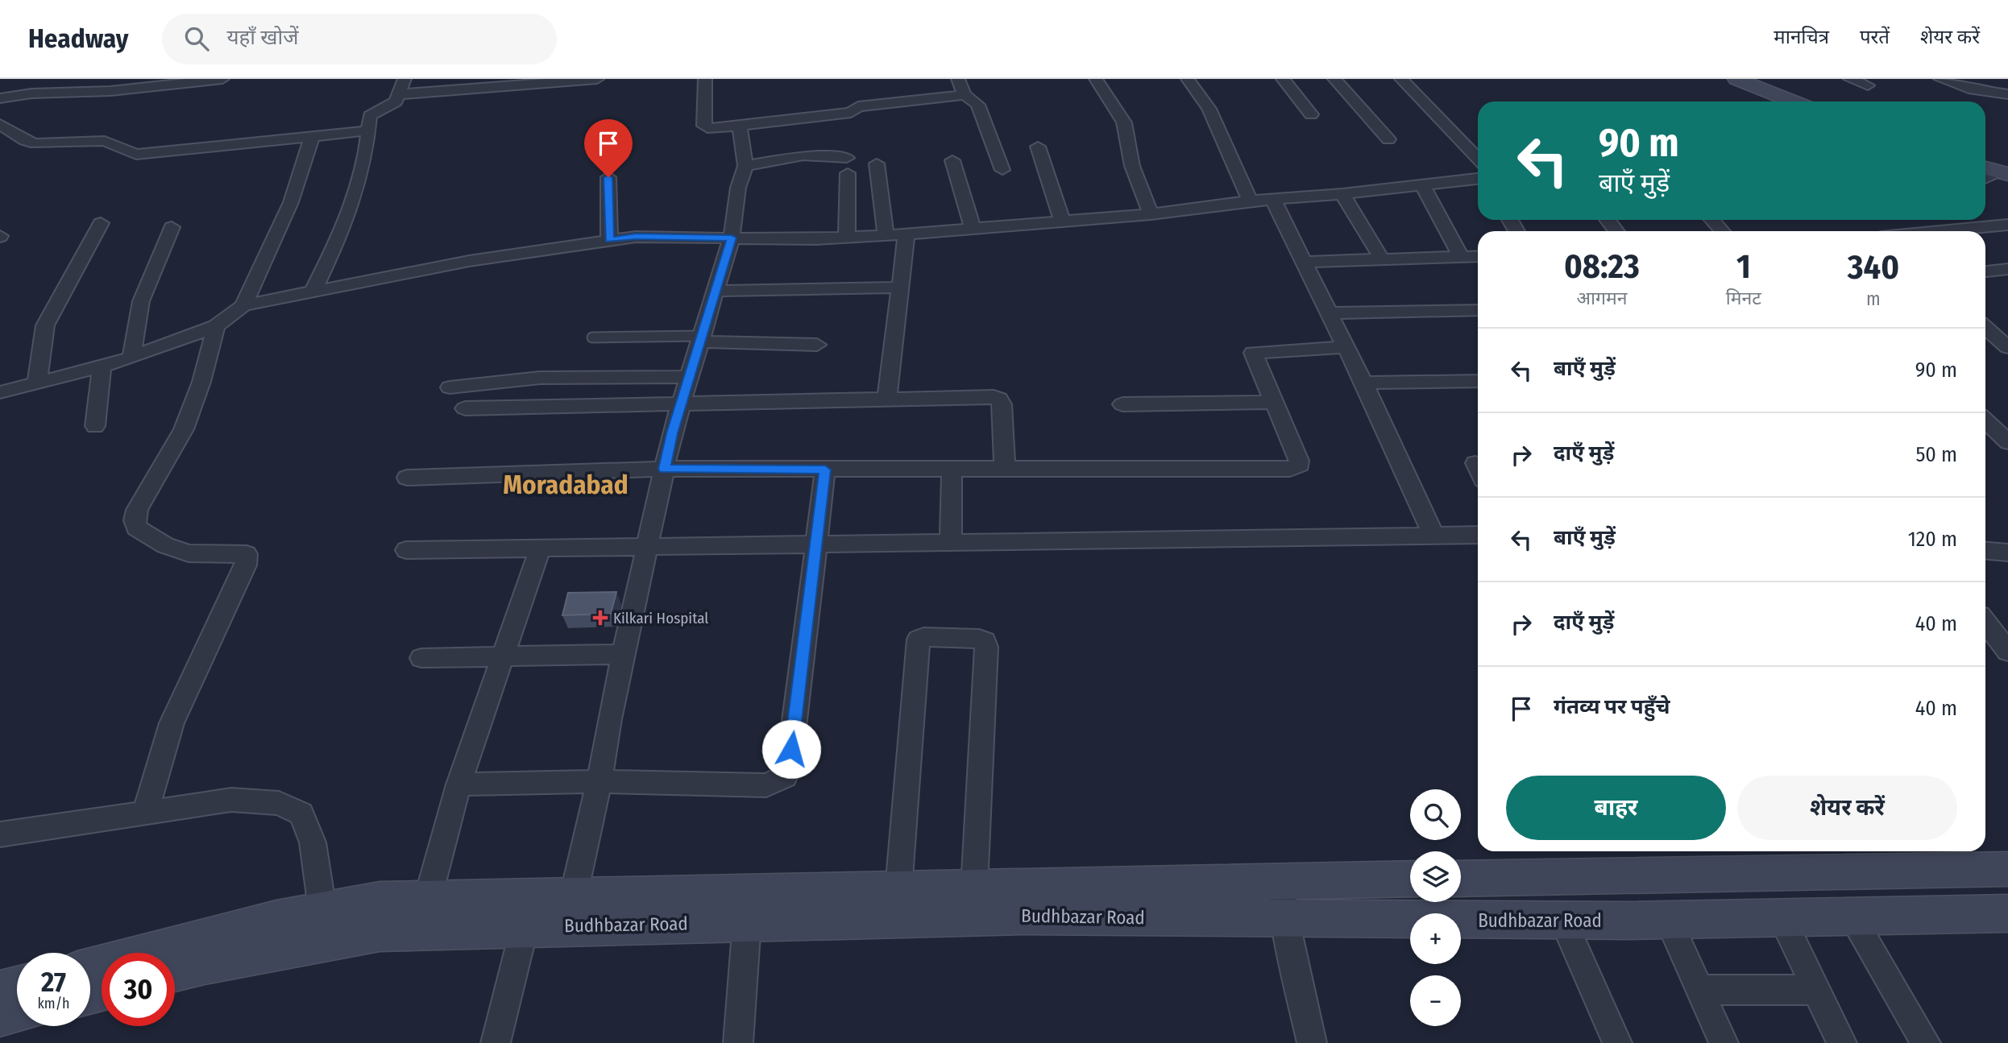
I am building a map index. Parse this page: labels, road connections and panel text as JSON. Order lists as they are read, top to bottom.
{
  "streets": {
    "street": ["Budhbazar Road"]
  },
  "districts": ["Moradabad"],
  "places": {
    "health": ["Kilkari Hospital"]
  },
  "page": {
    "header": "Headway",
    "search": "यहाँ खोजें",
    "nav": ["मानचित्र", "परतें", "शेयर करें"],
    "turn": ["90 m", "बाएँ मुड़ें"],
    "eta": [
      "08:23",
      "आगमन",
      "1",
      "मिनट",
      "340",
      "m"
    ],
    "list": [
      {
        "name": "बाएँ मुड़ें",
        "value": "90 m"
      },
      {
        "name": "दाएँ मुड़ें",
        "value": "50 m"
      },
      {
        "name": "बाएँ मुड़ें",
        "value": "120 m"
      },
      {
        "name": "दाएँ मुड़ें",
        "value": "40 m"
      },
      {
        "name": "गंतव्य पर पहुँचे",
        "value": "40 m"
      }
    ],
    "buttons": ["बाहर", "शेयर करें"],
    "map_buttons": ["+", "−"],
    "speed": "27 km/h",
    "limit": "30"
  }
}
